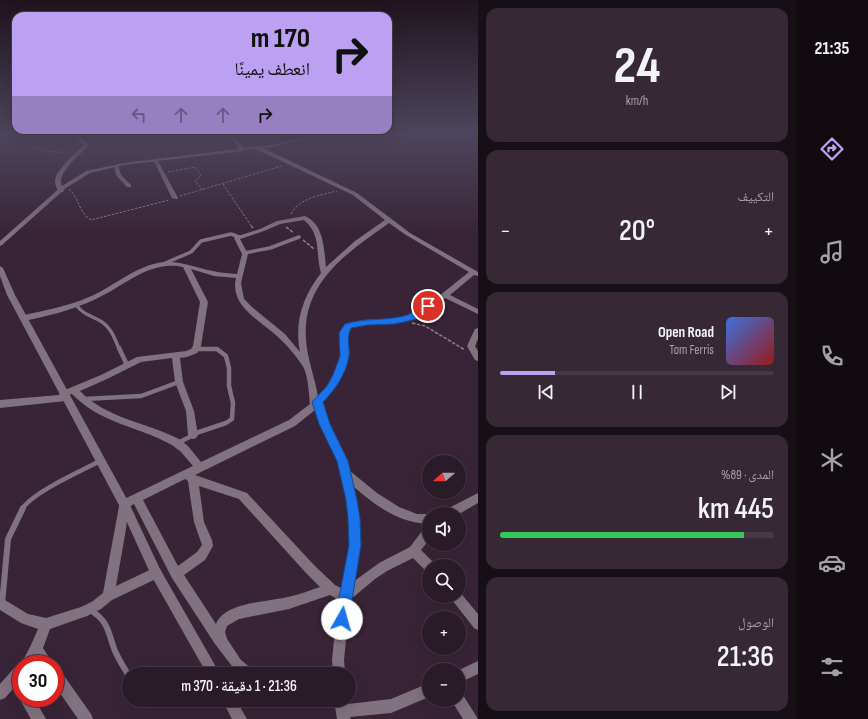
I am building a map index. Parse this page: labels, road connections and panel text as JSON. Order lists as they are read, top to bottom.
{
  "north": "left",
  "page": {
    "tabs": "21:35",
    "tile": [
      ["24", "km/h"],
      "التكييف",
      ["المدى · 89%", "445 km"],
      ["الوصول", "21:36"]
    ],
    "turn": ["170 m", "انعطف يمينًا"],
    "heat": ["−", "20°", "+"],
    "song": ["Open Road", "Tom Ferris"],
    "map_buttons": ["+", "−"],
    "limit": "30",
    "trip": "21:36 · 1 دقيقة · 370 m"
  }
}
